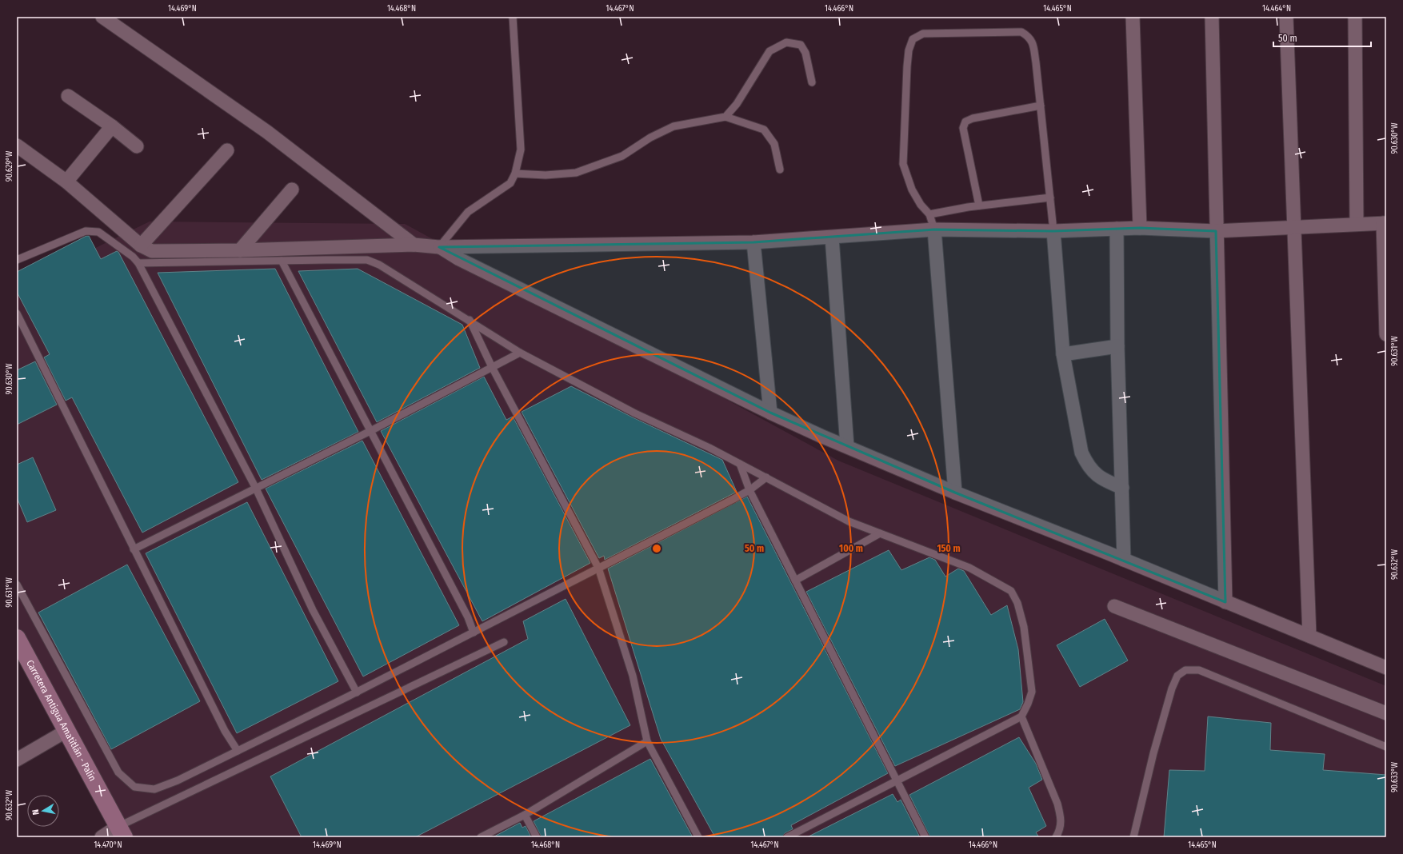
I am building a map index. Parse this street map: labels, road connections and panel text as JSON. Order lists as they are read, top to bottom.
{
  "streets": {
    "main road": ["Carretera Antigua Amatitlán - Palín"]
  },
  "scale_bar": "50 m",
  "north": "left",
  "coordinates": [
    "14.469°N",
    "14.468°N",
    "14.467°N",
    "14.466°N",
    "14.465°N",
    "14.464°N",
    "90.630°W",
    "90.629°W",
    "90.631°W",
    "90.632°W",
    "90.633°W",
    "14.470°N"
  ],
  "rings": ["50 m", "100 m", "150 m"]
}
